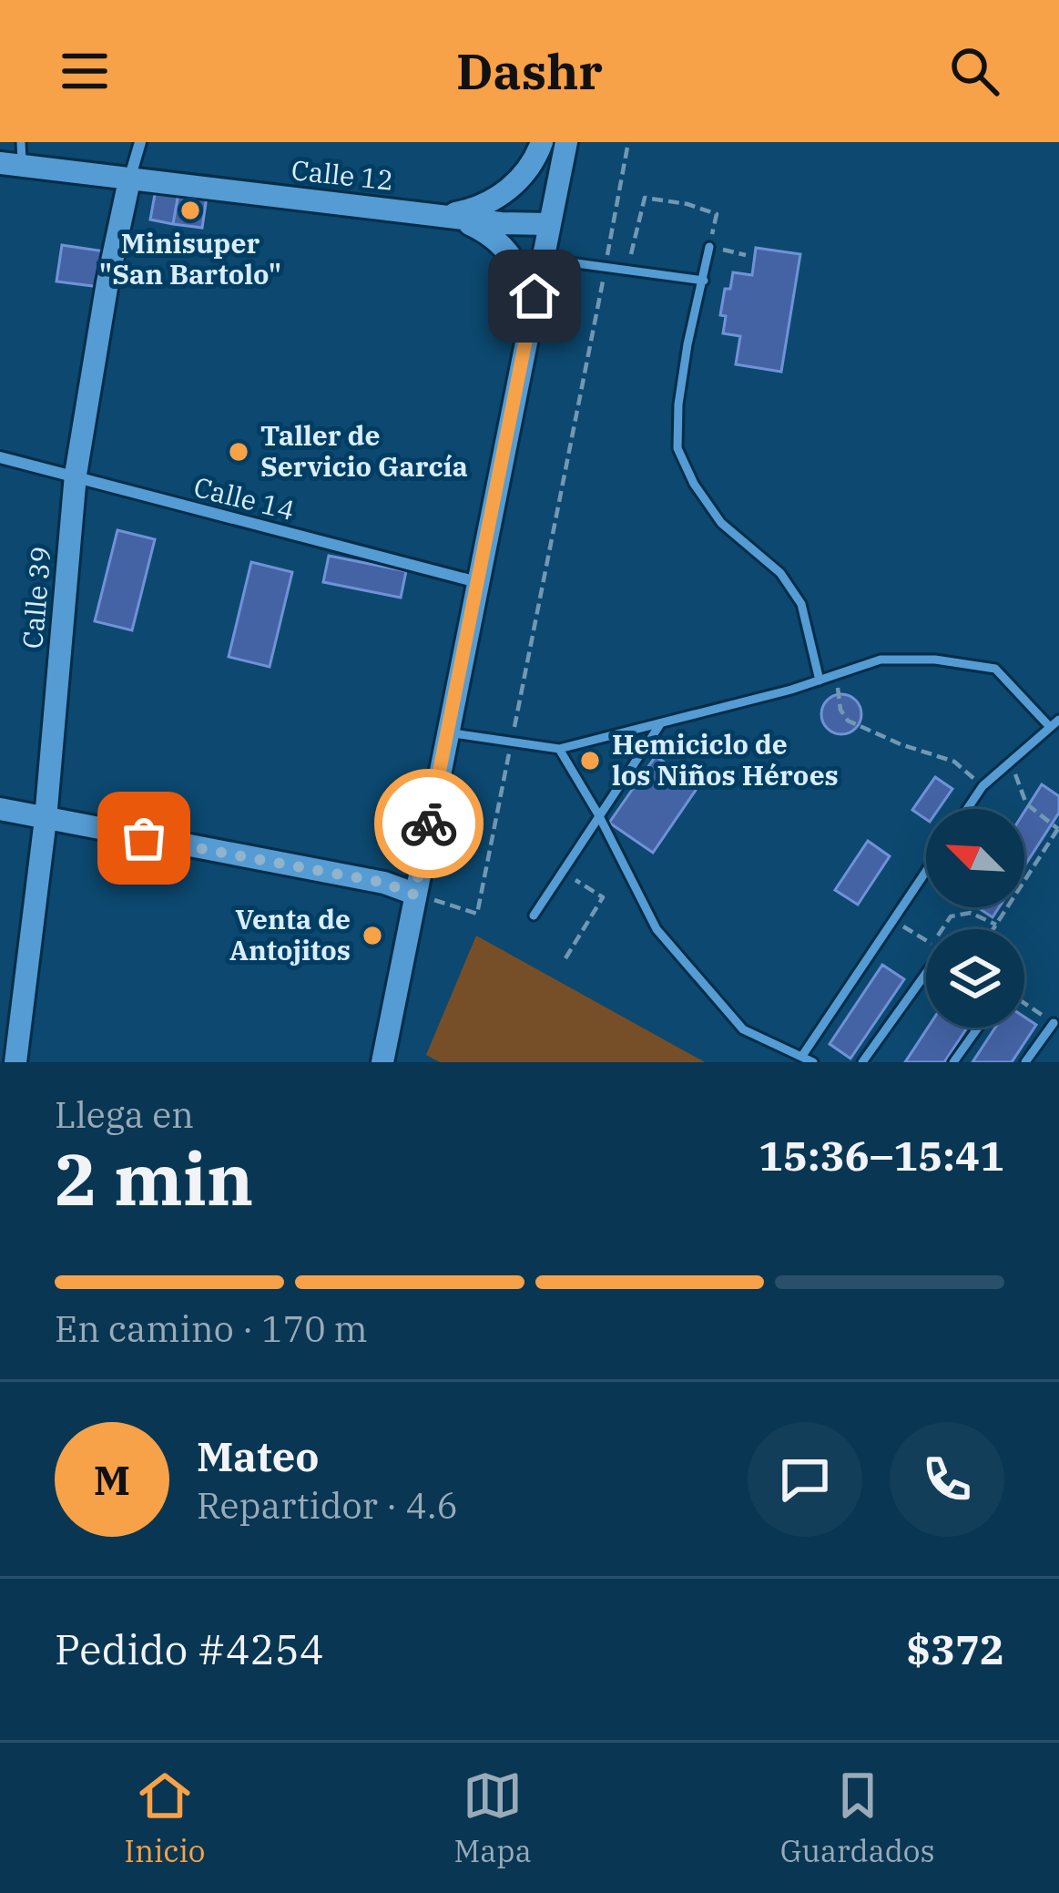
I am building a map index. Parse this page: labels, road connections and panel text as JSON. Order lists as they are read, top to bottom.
{
  "streets": {
    "main road": ["Calle 12", "Calle 39"],
    "street": ["Calle 14"]
  },
  "crossings": [
    ["Calle 12", "Calle 39"],
    ["Calle 14", "Calle 39"]
  ],
  "places": [
    "Minisuper \"San Bartolo\"",
    "Taller de Servicio García",
    "Hemiciclo de los Niños Héroes",
    "Venta de Antojitos"
  ],
  "north": "top left",
  "page": {
    "header": "Dashr",
    "heading": ["2 min", "Llega en", "15:36–15:41"],
    "panel": [
      "Mateo",
      "Repartidor · 4.6",
      "Pedido #4254",
      "$372"
    ],
    "bar": "En camino · 170 m",
    "round": "M",
    "tabs": ["Inicio", "Mapa", "Guardados"]
  }
}
